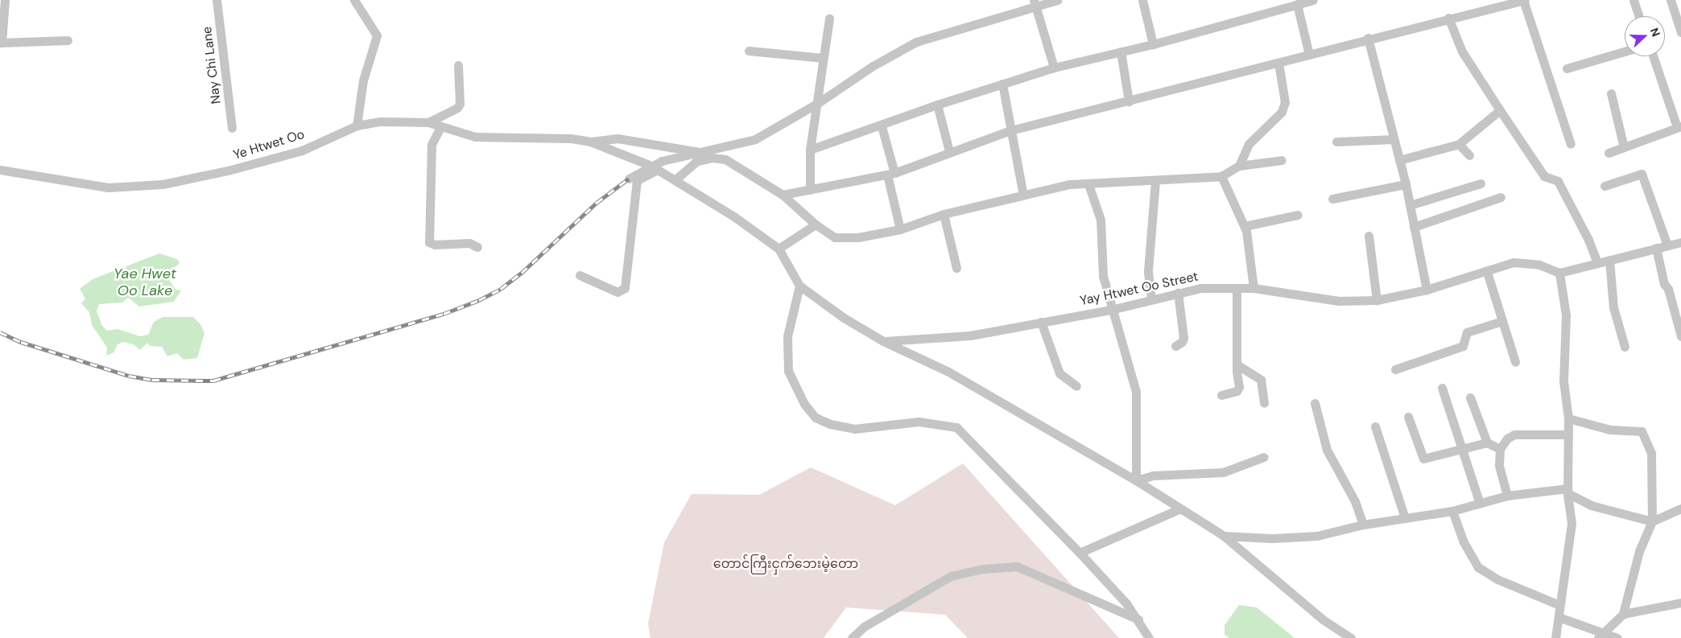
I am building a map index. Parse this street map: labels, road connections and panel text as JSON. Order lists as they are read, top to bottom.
{
  "streets": {
    "street": ["Nay Chi Lane", "Ye Htwet Oo", "Yay Htwet Oo Street"]
  },
  "water": ["Yae Hwet Oo Lake"],
  "parks": ["တောင်ကြီးငှက်ဘေးမဲ့တော"],
  "north": "right"
}
